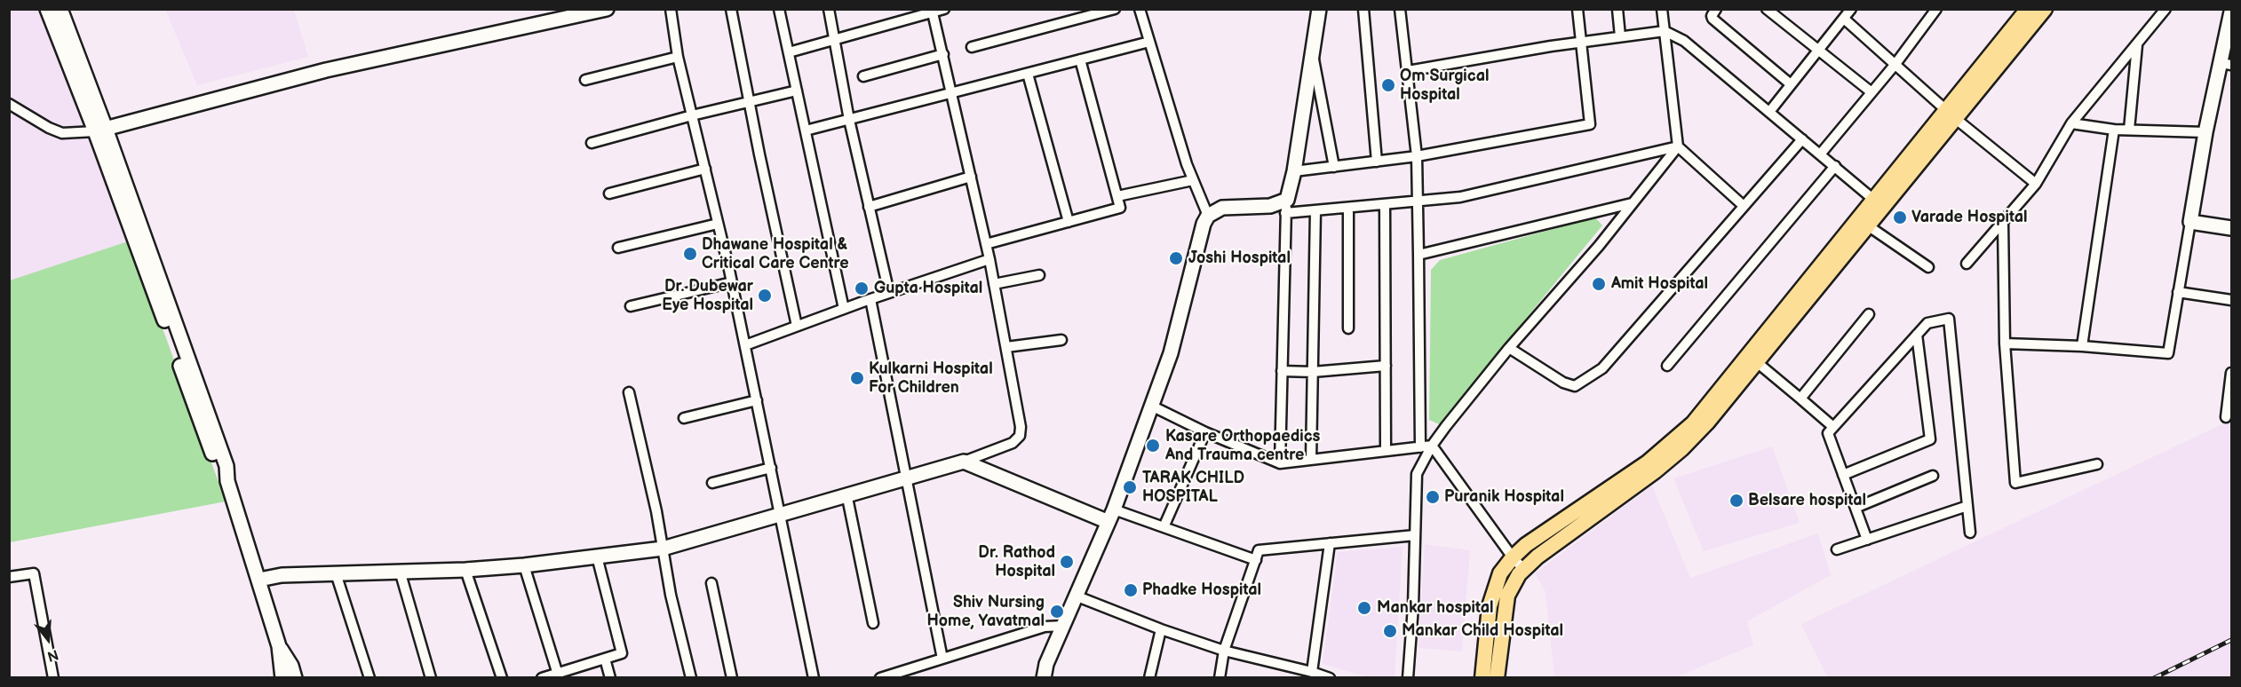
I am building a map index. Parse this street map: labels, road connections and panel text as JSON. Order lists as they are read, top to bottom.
{
  "places": [
    "Om Surgical Hospital",
    "Varade Hospital",
    "Dhawane Hospital & Critical Care Centre",
    "Joshi Hospital",
    "Amit Hospital",
    "Gupta Hospital",
    "Dr. Dubewar Eye Hospital",
    "Kulkarni Hospital For Children",
    "Kasare Orthopaedics And Trauma centre",
    "TARAK CHILD HOSPITAL",
    "Puranik Hospital",
    "Belsare hospital",
    "Dr. Rathod Hospital",
    "Phadke Hospital",
    "Mankar hospital",
    "Shiv Nursing Home, Yavatmal",
    "Mankar Child Hospital"
  ],
  "north": "bottom"
}
